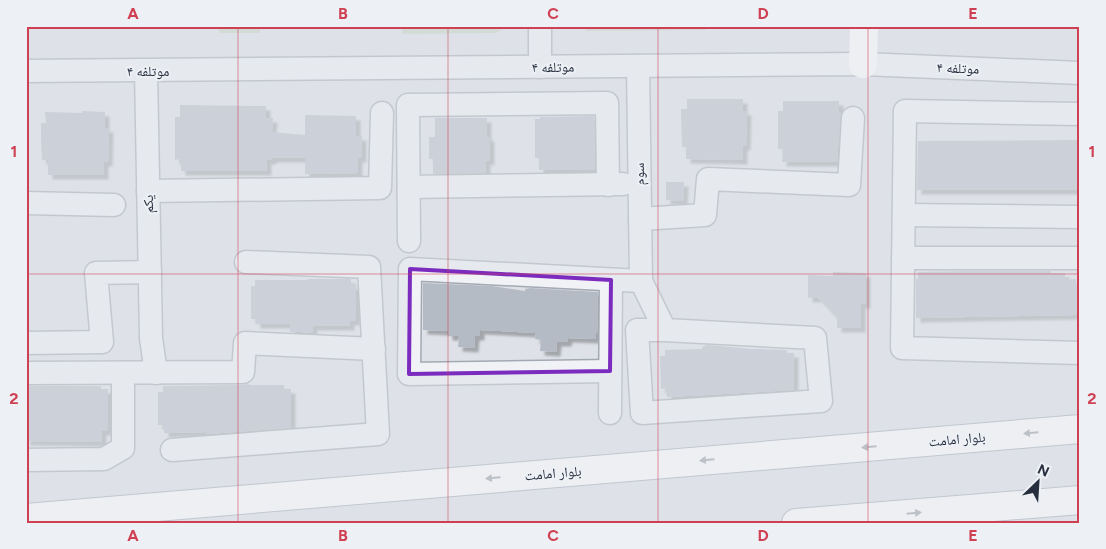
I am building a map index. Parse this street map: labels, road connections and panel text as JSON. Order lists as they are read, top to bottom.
{
  "streets": {
    "main road": ["بلوار امامت"],
    "street": ["موتلفه ۴", "سوم", "یکم"]
  },
  "crossings": [
    ["موتلفه ۴", "سوم"],
    ["موتلفه ۴", "یکم"]
  ],
  "one_way": ["بلوار امامت"],
  "north": "top right",
  "grid": {
    "columns": [
      "A",
      "B",
      "C",
      "D",
      "E"
    ],
    "rows": ["1", "2"]
  }
}
